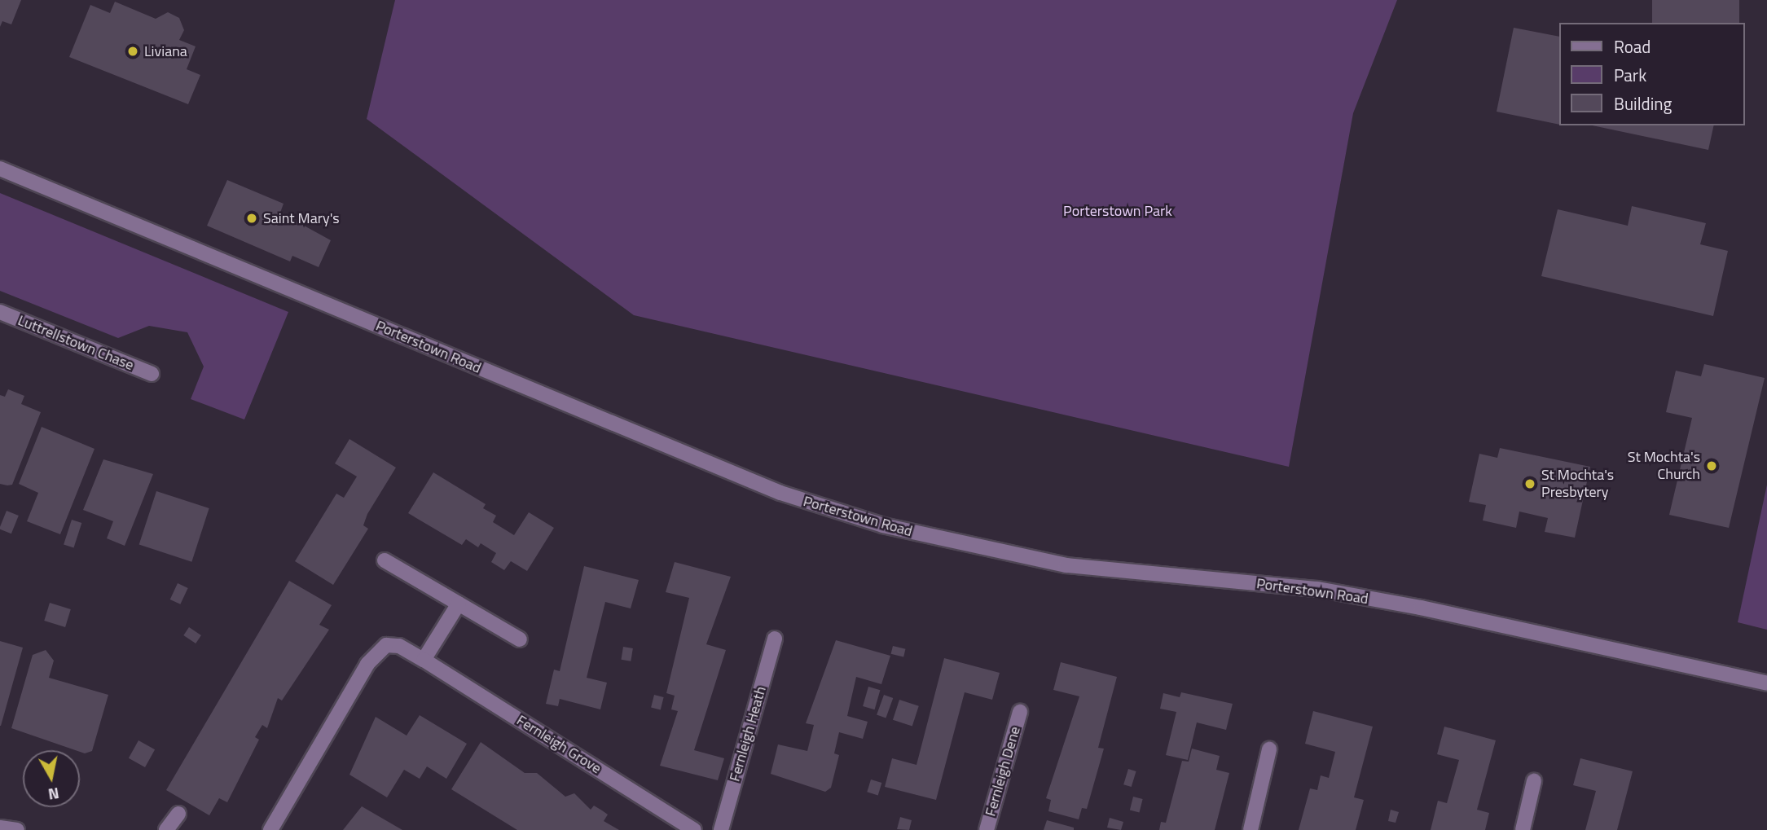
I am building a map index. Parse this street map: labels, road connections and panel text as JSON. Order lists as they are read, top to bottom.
{
  "streets": {
    "street": [
      "Luttrellstown Chase",
      "Porterstown Road",
      "Fernleigh Heath",
      "Fernleigh Grove",
      "Fernleigh Dene"
    ]
  },
  "parks": ["Porterstown Park"],
  "places": [
    "Liviana",
    "Saint Mary's",
    "St Mochta's Church",
    "St Mochta's Presbytery"
  ],
  "legend": ["Road", "Park", "Building"],
  "north": "bottom"
}
